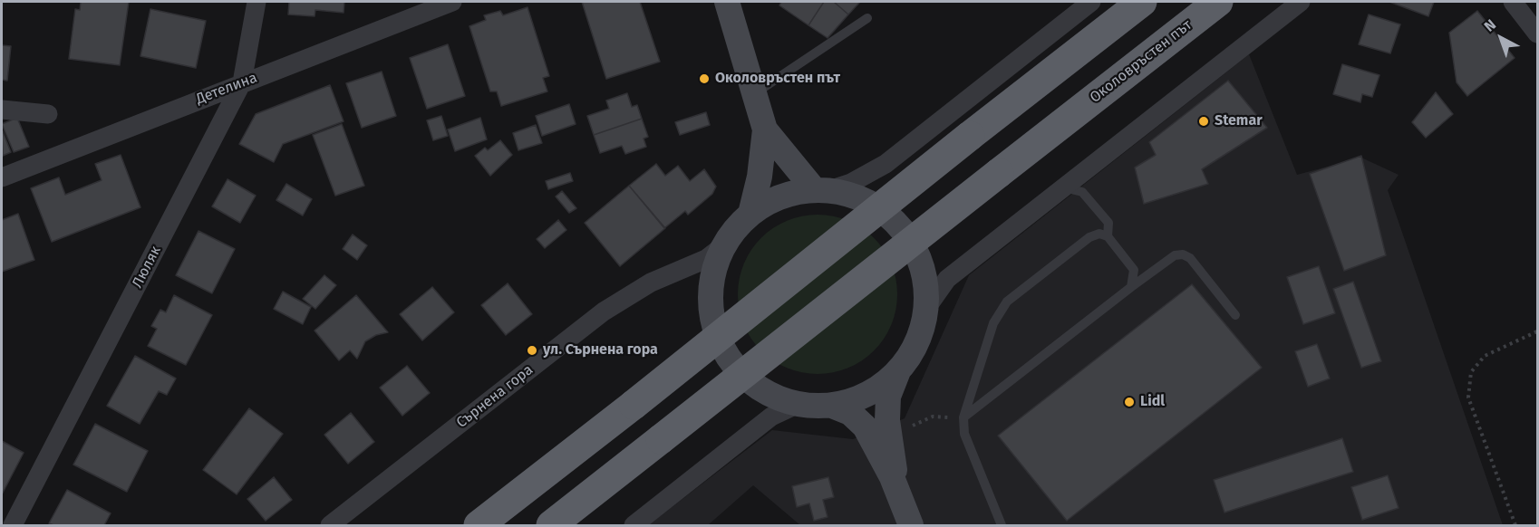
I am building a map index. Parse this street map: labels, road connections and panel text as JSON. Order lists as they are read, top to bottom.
{
  "streets": {
    "highway": ["Околовръстен път"],
    "street": ["Детелина", "Люляк", "Сърнена гора"]
  },
  "crossings": [
    ["Детелина", "Люляк"]
  ],
  "places": [
    "Околовръстен път",
    "Stemar",
    "ул. Сърнена гора",
    "Lidl"
  ],
  "north": "top left"
}
